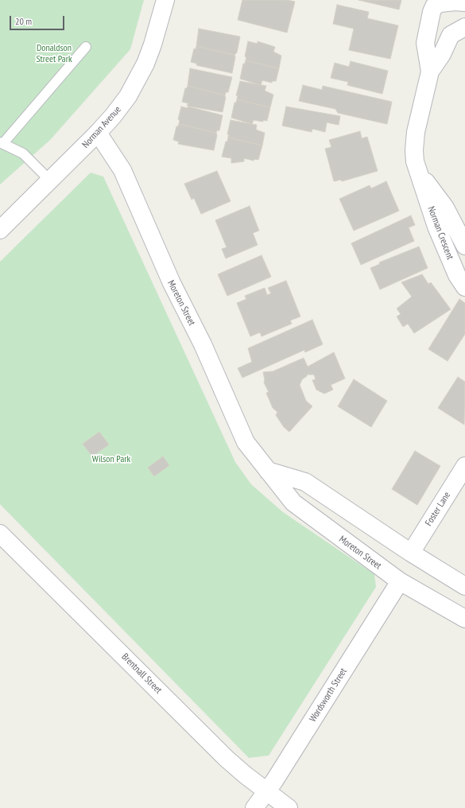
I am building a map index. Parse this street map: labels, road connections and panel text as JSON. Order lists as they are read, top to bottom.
{
  "streets": {
    "street": [
      "Norman Avenue",
      "Norman Crescent",
      "Moreton Street",
      "Foster Lane",
      "Brentnall Street",
      "Wordsworth Street"
    ]
  },
  "crossings": [
    ["Norman Avenue", "Moreton Street"],
    ["Moreton Street", "Wordsworth Street"],
    ["Brentnall Street", "Wordsworth Street"]
  ],
  "parks": ["Donaldson Street Park", "Wilson Park"],
  "scale_bar": "20 m"
}
